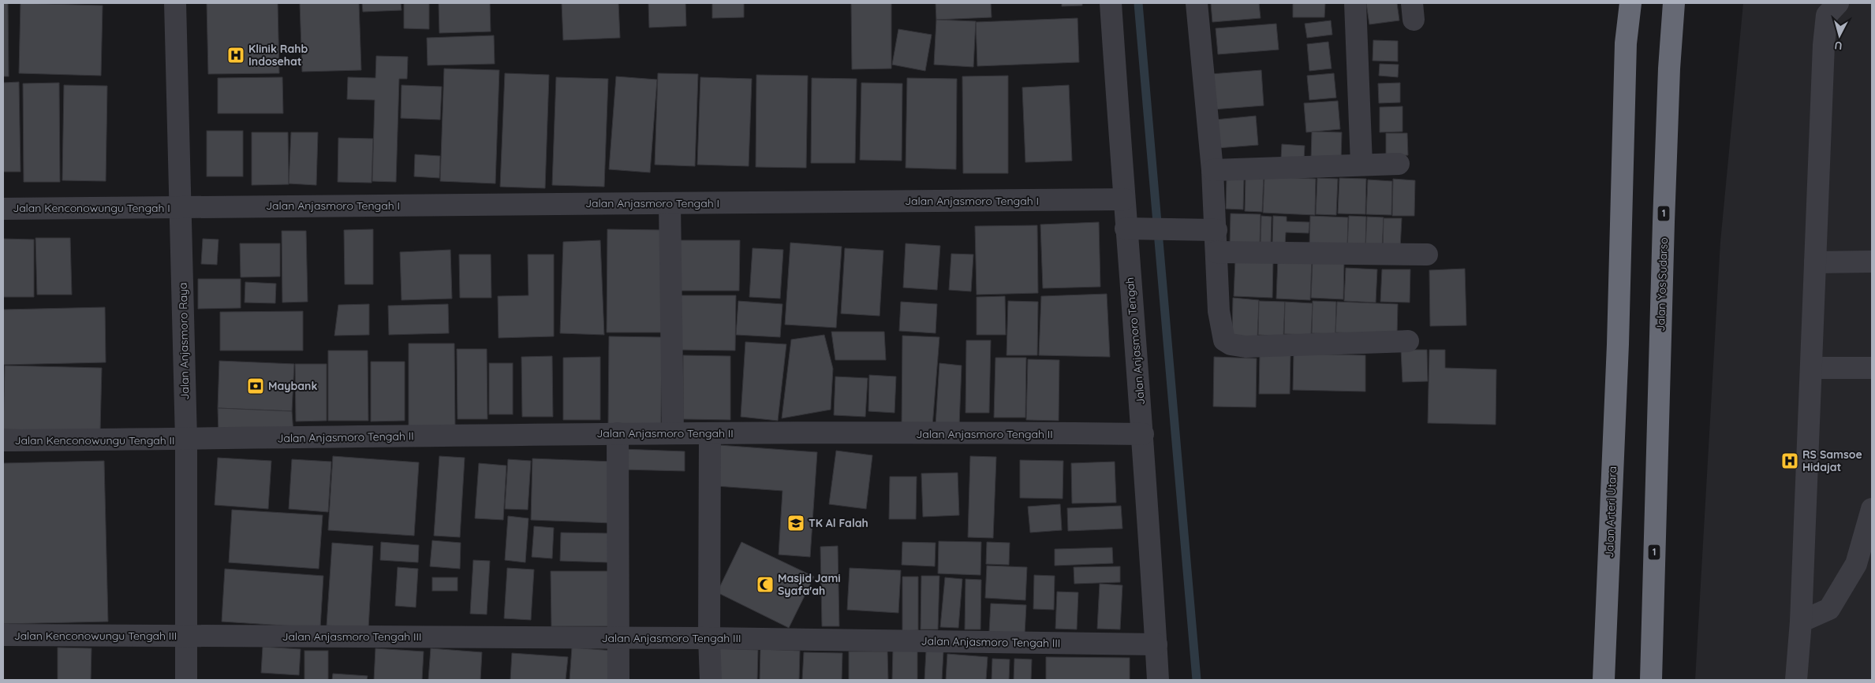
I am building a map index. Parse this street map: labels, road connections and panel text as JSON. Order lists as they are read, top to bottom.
{
  "streets": {
    "highway": ["1", "Jalan Yos Sudarso", "Jalan Arteri Utara"],
    "street": [
      "Jalan Anjasmoro Tengah I",
      "Jalan Kenconowungu Tengah I",
      "Jalan Anjasmoro Raya",
      "Jalan Anjasmoro Tengah",
      "Jalan Anjasmoro Tengah II",
      "Jalan Kenconowungu Tengah II",
      "Jalan Kenconowungu Tengah III",
      "Jalan Anjasmoro Tengah III"
    ]
  },
  "crossings": [
    ["Jalan Anjasmoro Tengah I", "Jalan Kenconowungu Tengah I"],
    ["Jalan Anjasmoro Tengah I", "Jalan Anjasmoro Raya"],
    ["Jalan Anjasmoro Tengah I", "Jalan Anjasmoro Tengah"],
    ["Jalan Kenconowungu Tengah I", "Jalan Anjasmoro Raya"],
    ["Jalan Anjasmoro Raya", "Jalan Anjasmoro Tengah II"],
    ["Jalan Anjasmoro Raya", "Jalan Kenconowungu Tengah II"],
    ["Jalan Anjasmoro Raya", "Jalan Kenconowungu Tengah III"],
    ["Jalan Anjasmoro Raya", "Jalan Anjasmoro Tengah III"],
    ["Jalan Anjasmoro Tengah", "Jalan Anjasmoro Tengah II"],
    ["Jalan Anjasmoro Tengah", "Jalan Anjasmoro Tengah III"],
    ["Jalan Anjasmoro Tengah II", "Jalan Kenconowungu Tengah II"],
    ["Jalan Kenconowungu Tengah III", "Jalan Anjasmoro Tengah III"]
  ],
  "places": {
    "hospital": ["Klinik Rahb Indosehat", "RS Samsoe Hidajat"],
    "bank": ["Maybank"],
    "school or university": ["TK Al Falah"],
    "mosque": ["Masjid Jami Syafa'ah"]
  },
  "north": "bottom"
}
